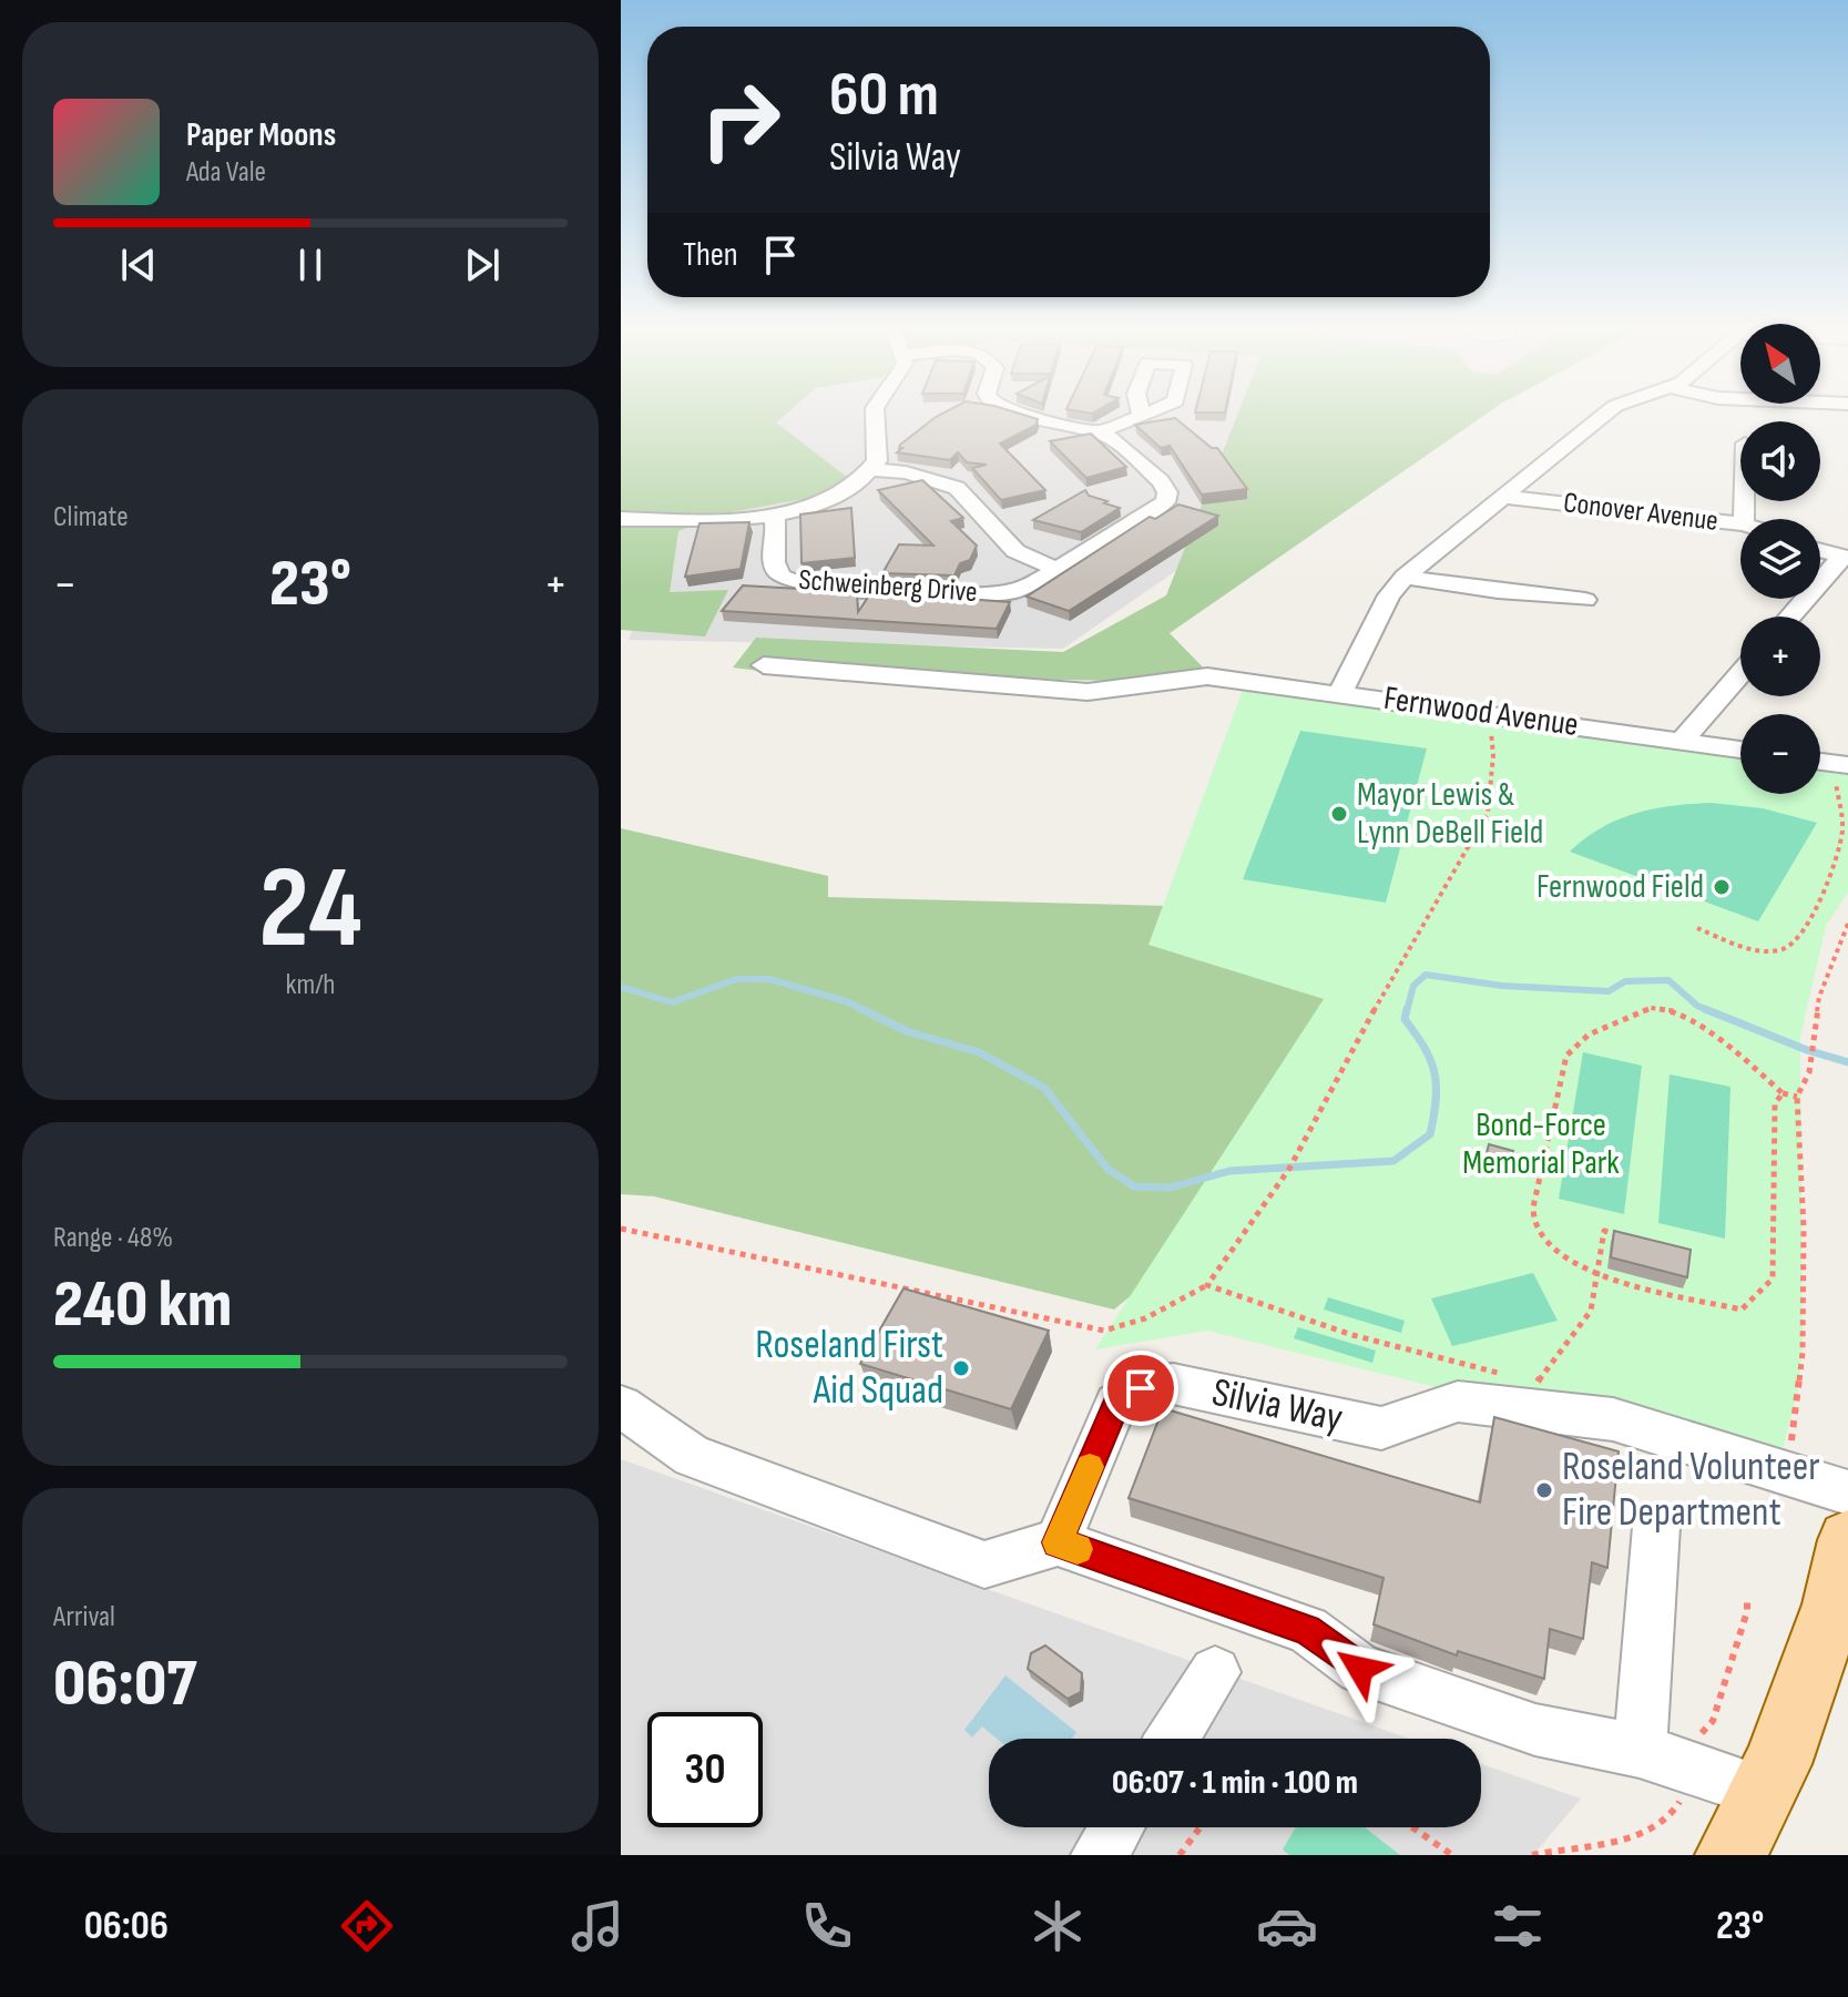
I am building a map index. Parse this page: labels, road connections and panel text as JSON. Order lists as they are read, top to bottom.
{
  "streets": {
    "street": [
      "Conover Avenue",
      "Schweinberg Drive",
      "Fernwood Avenue",
      "Silvia Way"
    ]
  },
  "parks": ["Bond-Force Memorial Park"],
  "places": [
    "Mayor Lewis & Lynn DeBell Field",
    "Fernwood Field",
    "Roseland First Aid Squad",
    "Roseland Volunteer Fire Department"
  ],
  "north": "top left",
  "page": {
    "turn": ["60 m", "Silvia Way"],
    "song": ["Paper Moons", "Ada Vale"],
    "then": "Then",
    "map_buttons": ["+", "−"],
    "tile": [
      "Climate",
      ["24", "km/h"],
      ["Range · 48%", "240 km"],
      ["Arrival", "06:07"]
    ],
    "heat": ["−", "23°", "+"],
    "limit": "30",
    "trip": "06:07 · 1 min · 100 m",
    "tabs": ["06:06", "23°"]
  }
}
